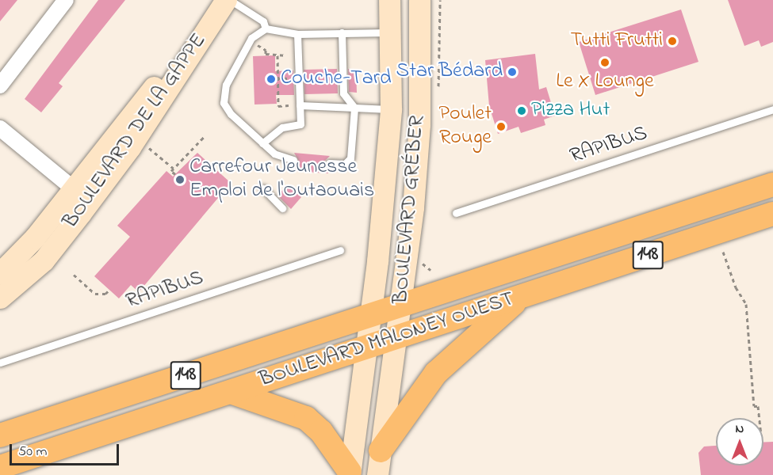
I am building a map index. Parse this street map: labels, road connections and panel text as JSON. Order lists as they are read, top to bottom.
{
  "streets": {
    "main road": [
      "BOULEVARD DE LA GAPPE",
      "BOULEVARD GRÉBER",
      "148",
      "BOULEVARD MALONEY OUEST"
    ],
    "lane": ["RAPIBUS"]
  },
  "crossings": [
    ["BOULEVARD GRÉBER", "BOULEVARD MALONEY OUEST"]
  ],
  "places": [
    "Tutti Frutti",
    "Le X Lounge",
    "Star Bédard",
    "Couche-Tard",
    "Pizza Hut",
    "Poulet Rouge",
    "Carrefour Jeunesse Emploi de l'Outaouais"
  ],
  "scale_bar": "50 m",
  "north": "top"
}
